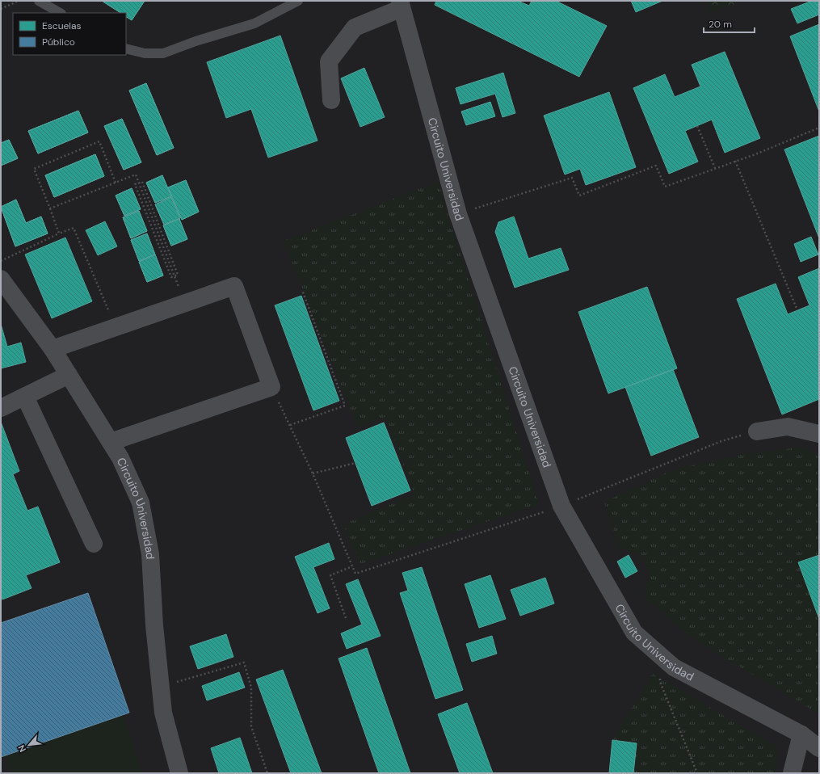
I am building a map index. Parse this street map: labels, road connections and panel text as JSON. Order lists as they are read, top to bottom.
{
  "streets": {
    "street": ["Circuito Universidad"]
  },
  "legend": ["Escuelas", "Público"],
  "scale_bar": "20 m",
  "north": "bottom left"
}
